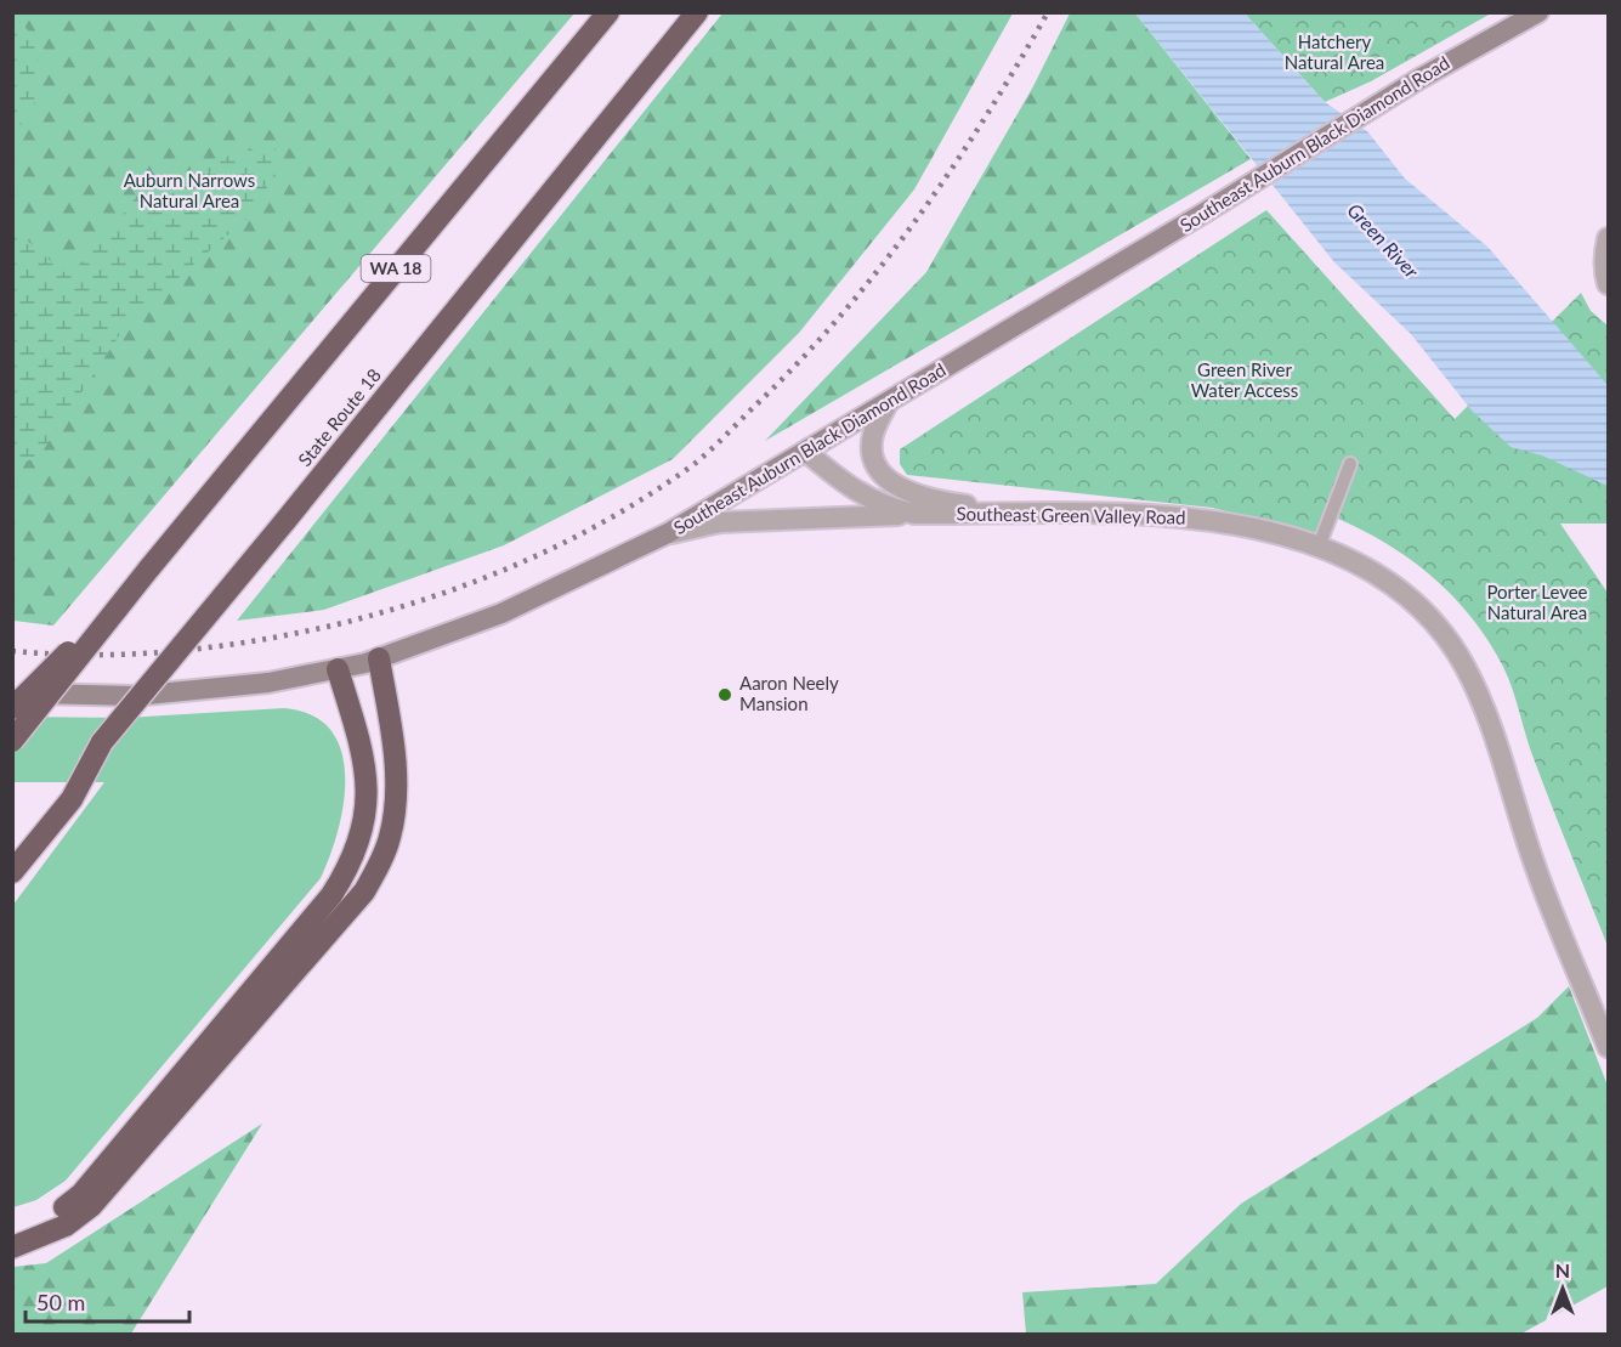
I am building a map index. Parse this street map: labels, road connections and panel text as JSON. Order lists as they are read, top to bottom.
{
  "streets": {
    "highway": ["WA 18", "State Route 18"],
    "main road": ["Southeast Auburn Black Diamond Road"],
    "street": ["Southeast Green Valley Road"]
  },
  "crossings": [
    ["Southeast Auburn Black Diamond Road", "Southeast Green Valley Road"]
  ],
  "water": ["Green River"],
  "parks": [
    "Hatchery Natural Area",
    "Auburn Narrows Natural Area",
    "Green River Water Access",
    "Porter Levee Natural Area"
  ],
  "places": ["Aaron Neely Mansion"],
  "scale_bar": "50 m",
  "north": "top"
}
